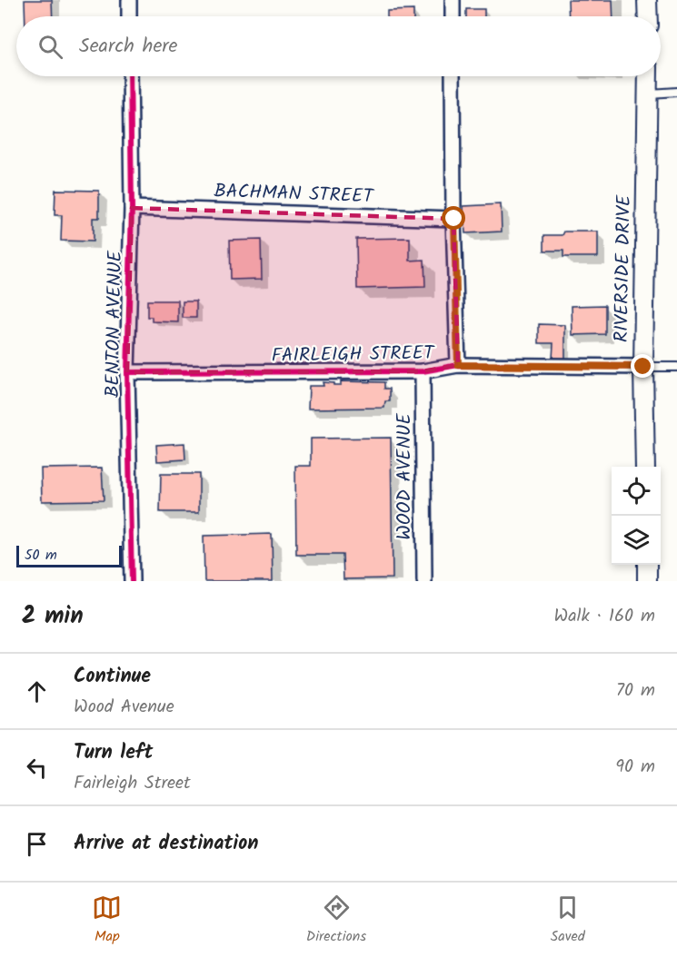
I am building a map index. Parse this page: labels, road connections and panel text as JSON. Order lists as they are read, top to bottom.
{
  "streets": {
    "street": [
      "BACHMAN STREET",
      "RIVERSIDE DRIVE",
      "BENTON AVENUE",
      "FAIRLEIGH STREET",
      "WOOD AVENUE"
    ]
  },
  "crossings": [
    ["BACHMAN STREET", "BENTON AVENUE"],
    ["RIVERSIDE DRIVE", "FAIRLEIGH STREET"],
    ["BENTON AVENUE", "FAIRLEIGH STREET"],
    ["FAIRLEIGH STREET", "WOOD AVENUE"]
  ],
  "scale_bar": "50 m",
  "page": {
    "search": "Search here",
    "scale": "50 m",
    "heading": ["2 min", "Walk · 160 m"],
    "list": [
      ["Continue", "Wood Avenue", "70 m"],
      ["Turn left", "Fairleigh Street", "90 m"],
      "Arrive at destination"
    ],
    "nav": ["Map", "Directions", "Saved"]
  }
}
